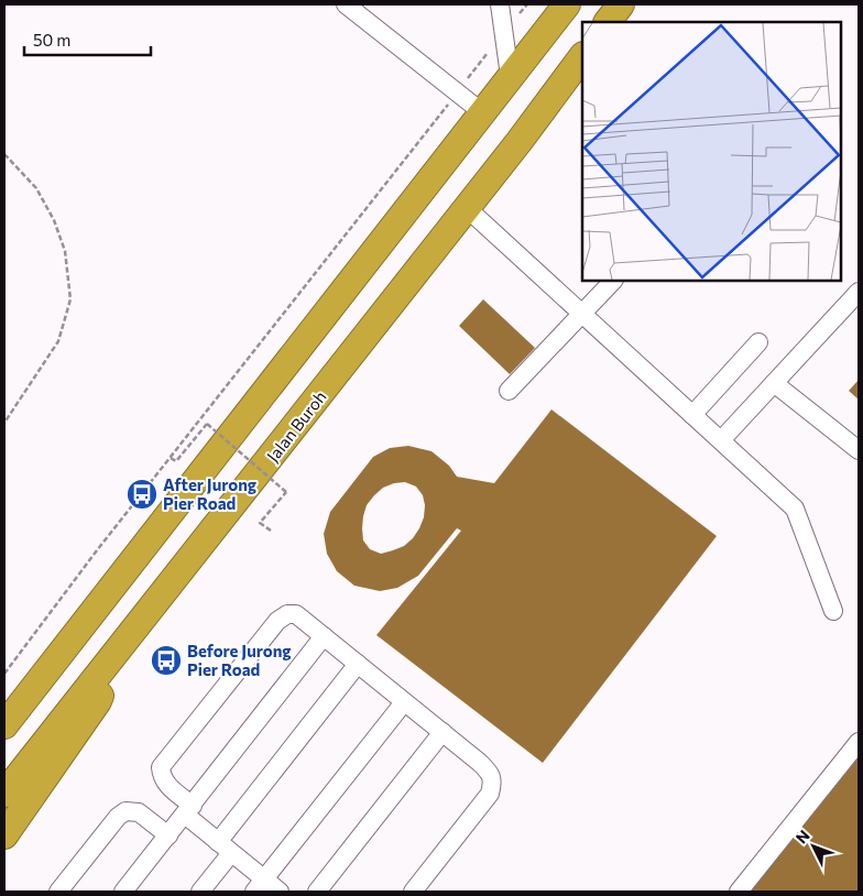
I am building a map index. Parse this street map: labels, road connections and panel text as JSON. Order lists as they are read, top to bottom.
{
  "streets": {
    "highway": ["Jalan Buroh"]
  },
  "places": {
    "bus stop": ["After Jurong Pier Road", "Before Jurong Pier Road"]
  },
  "scale_bar": "50 m",
  "north": "top left"
}
